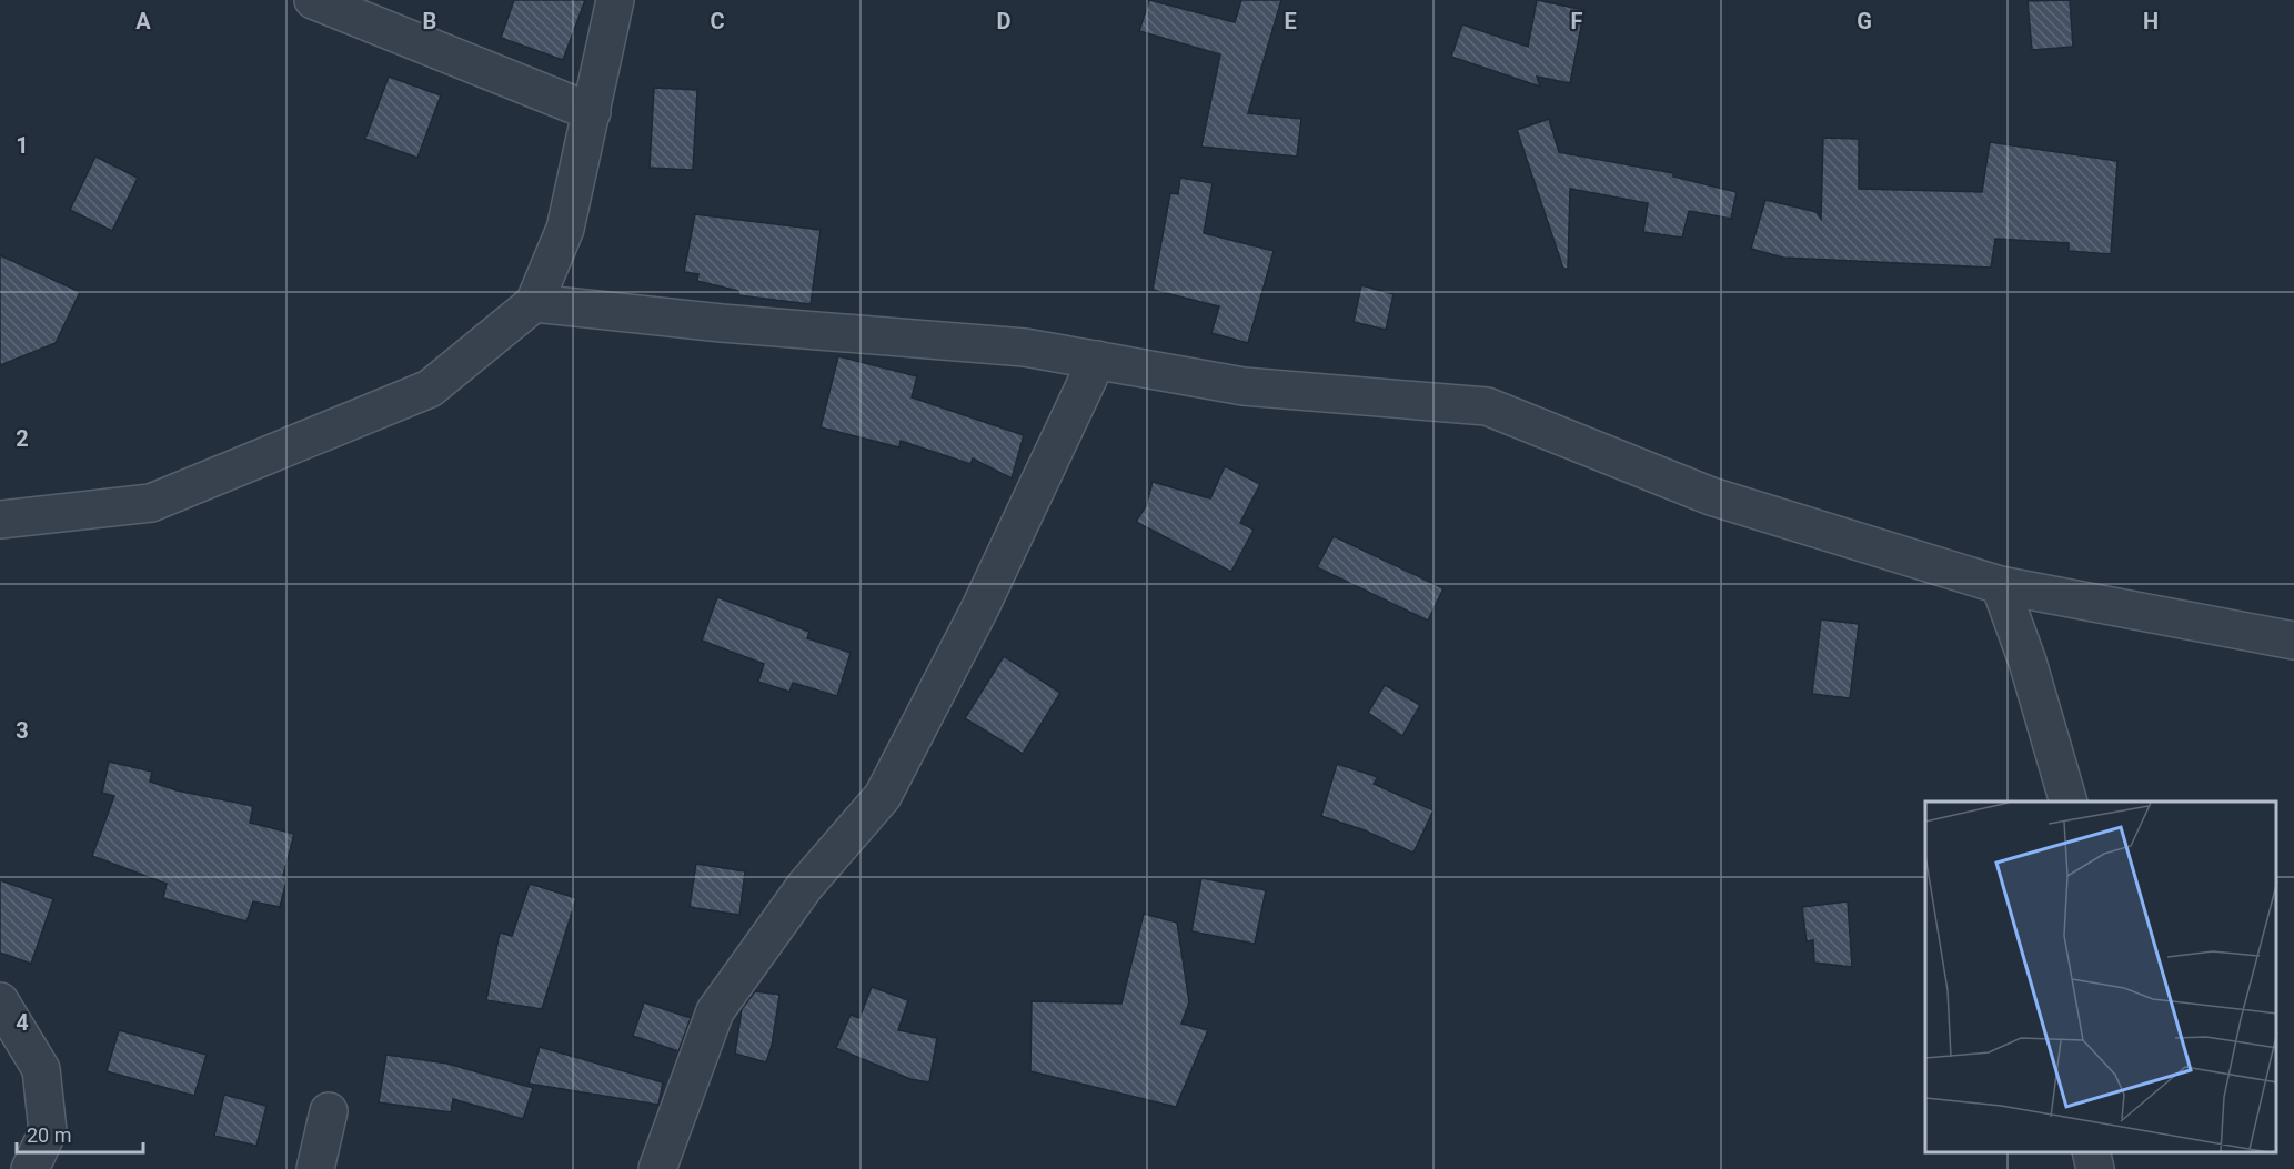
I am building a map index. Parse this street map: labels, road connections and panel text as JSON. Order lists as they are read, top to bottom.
{
  "scale_bar": "20 m",
  "grid": {
    "columns": [
      "A",
      "B",
      "C",
      "D",
      "E",
      "F",
      "G",
      "H"
    ],
    "rows": [
      "1",
      "2",
      "3",
      "4"
    ]
  }
}
